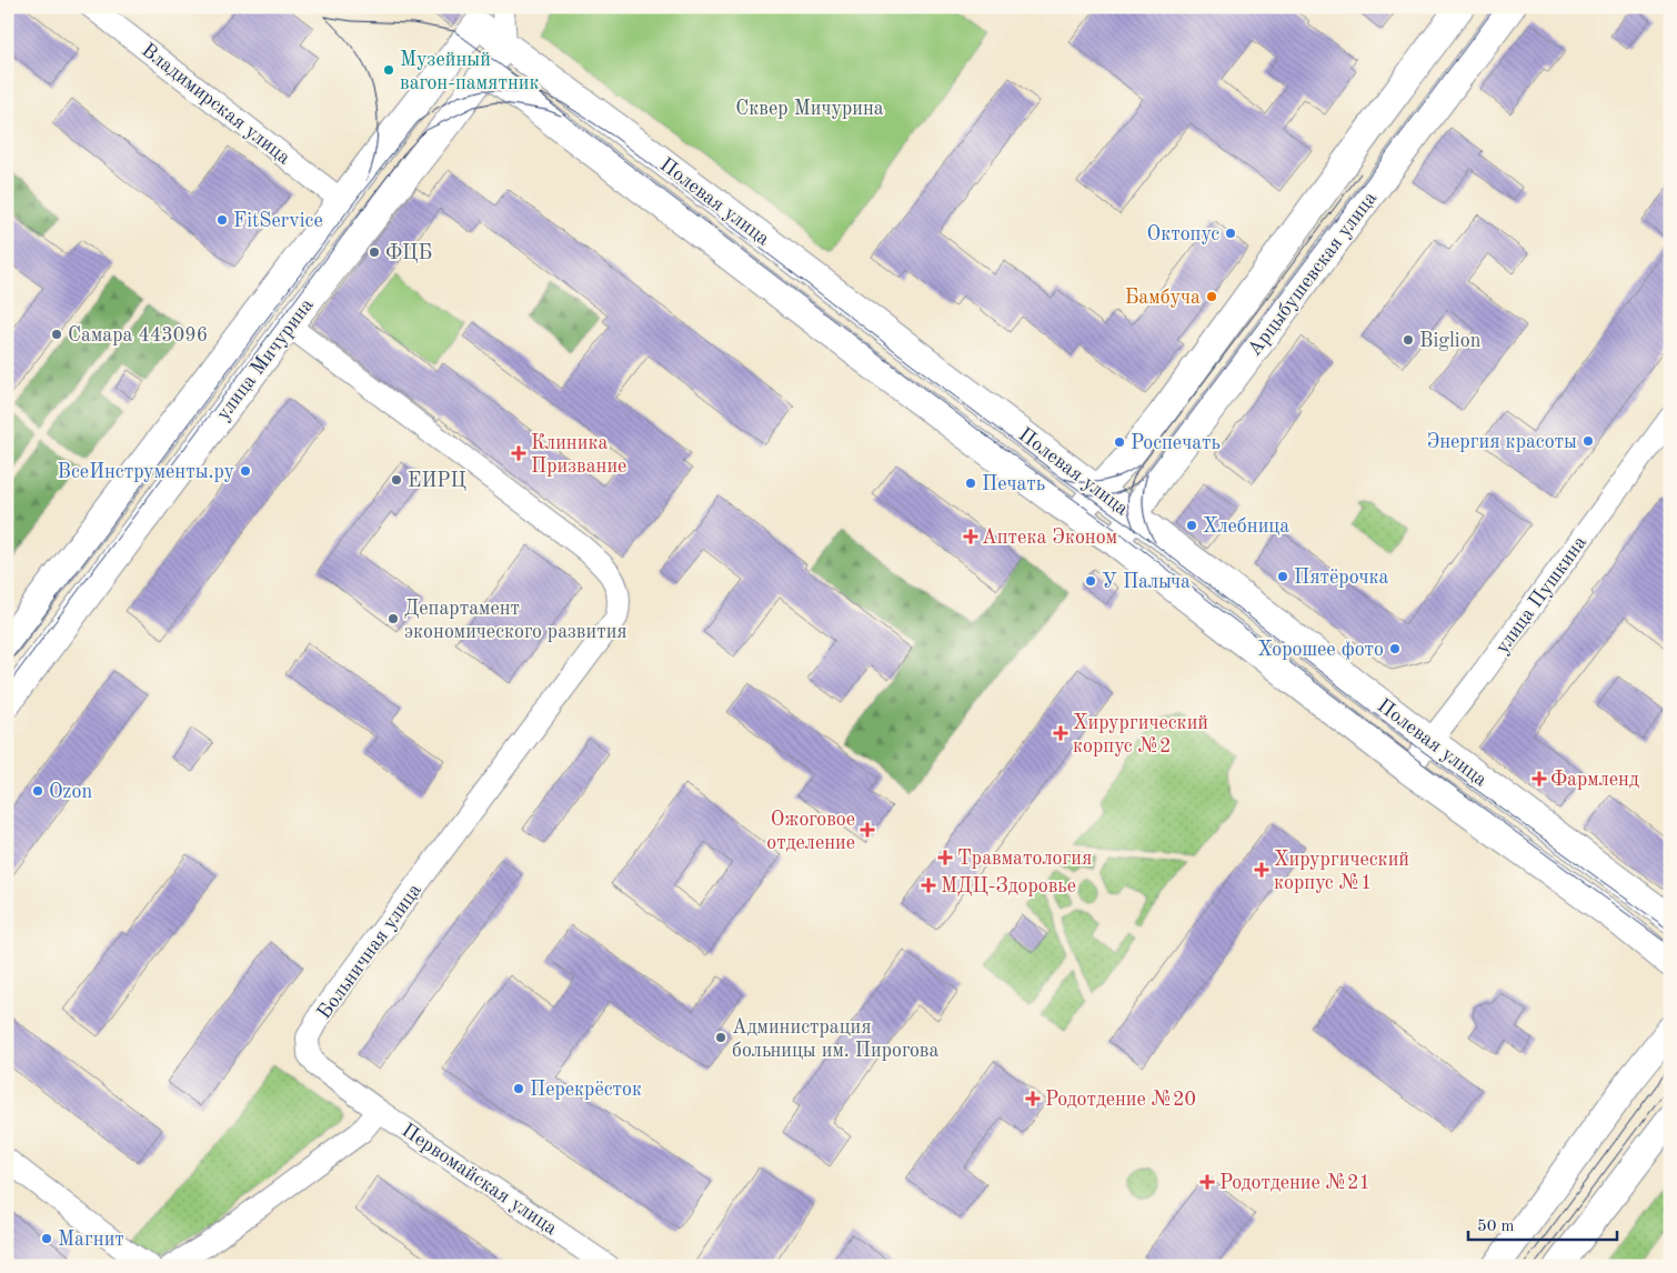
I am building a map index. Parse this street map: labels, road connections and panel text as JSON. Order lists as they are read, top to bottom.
{
  "streets": {
    "main road": ["Полевая улица", "Арцыбушевская улица", "улица Мичурина"],
    "street": [
      "Владимирская улица",
      "улица Пушкина",
      "Больничная улица",
      "Первомайская улица"
    ]
  },
  "crossings": [
    ["Владимирская улица", "улица Мичурина"],
    ["Полевая улица", "Арцыбушевская улица"],
    ["Полевая улица", "улица Мичурина"],
    ["Полевая улица", "улица Пушкина"],
    ["улица Мичурина", "Больничная улица"],
    ["Больничная улица", "Первомайская улица"]
  ],
  "parks": ["Сквер Мичурина"],
  "places": {
    "other": [
      "Музейный вагон-памятник",
      "FitService",
      "Октопус",
      "ФЦБ",
      "Бамбуча",
      "Самара 443096",
      "Biglion",
      "Энергия красоты",
      "Роспечать",
      "ВсеИнструменты.ру",
      "ЕИРЦ",
      "Печать",
      "Хлебница",
      "Пятёрочка",
      "У Палыча",
      "Департамент экономического развития",
      "Хорошее фото",
      "Ozon",
      "Администрация больницы им. Пирогова",
      "Перекрёсток",
      "Магнит"
    ],
    "health": [
      "Клиника Призвание",
      "Аптека Эконом",
      "Хирургический корпус №2",
      "Фармленд",
      "Ожоговое отделение",
      "Травматология",
      "Хирургический корпус №1",
      "МДЦ-Здоровье",
      "Родотдение №20",
      "Родотдение №21"
    ]
  },
  "scale_bar": "50 m"
}
